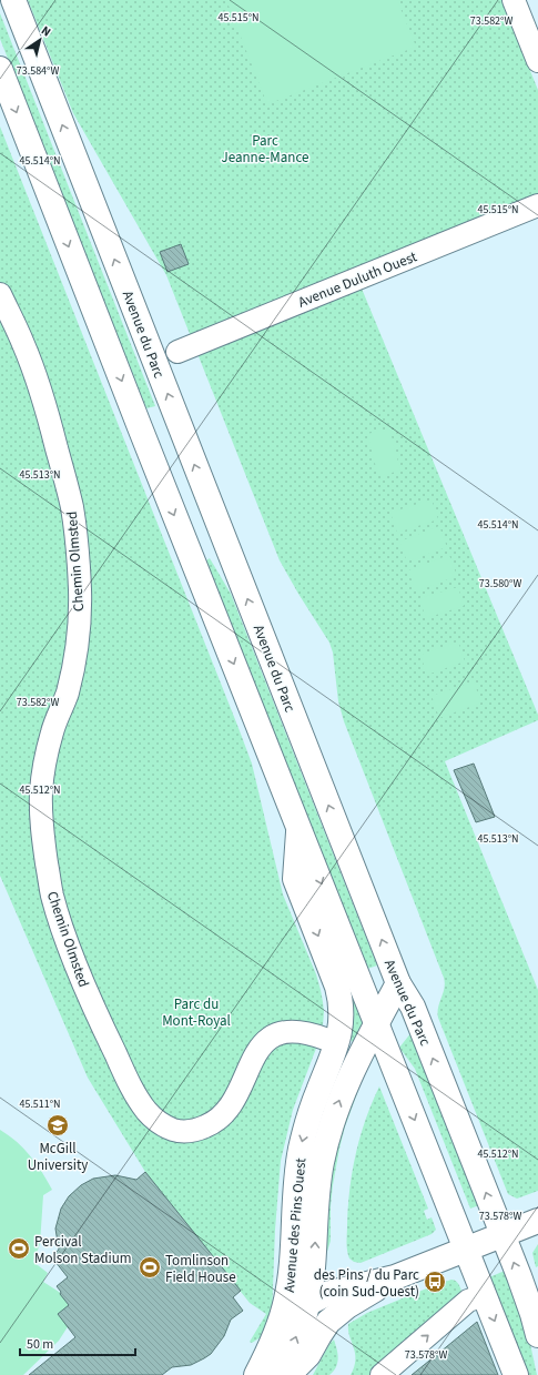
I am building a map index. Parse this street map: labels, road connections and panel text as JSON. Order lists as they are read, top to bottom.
{
  "streets": {
    "main road": ["Avenue du Parc", "Avenue des Pins Ouest"],
    "street": ["Avenue Duluth Ouest", "Chemin Olmsted"]
  },
  "crossings": [
    ["Avenue du Parc", "Avenue des Pins Ouest"]
  ],
  "parks": ["Parc Jeanne-Mance", "Parc du Mont-Royal"],
  "places": {
    "school or university": ["McGill University"],
    "sports": ["Percival Molson Stadium", "Tomlinson Field House"],
    "bus stop": ["des Pins / du Parc (coin Sud-Ouest)"]
  },
  "scale_bar": "50 m",
  "north": "top right",
  "coordinates": [
    "45.515°N",
    "73.582°W",
    "73.584°W",
    "45.514°N",
    "45.513°N",
    "73.580°W",
    "45.512°N",
    "45.511°N",
    "73.578°W"
  ]
}
